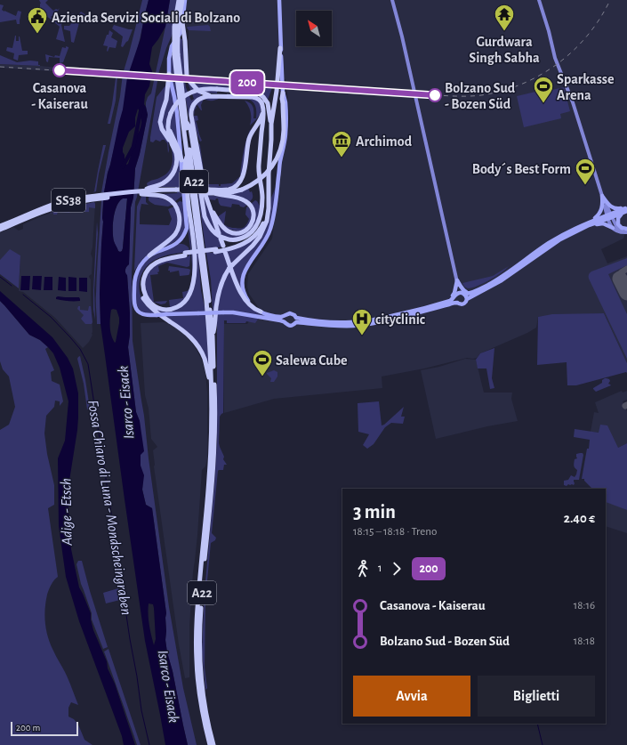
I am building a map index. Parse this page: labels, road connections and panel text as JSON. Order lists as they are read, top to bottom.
{
  "streets": {
    "highway": ["A22", "SS38"]
  },
  "water": ["Isarco - Eisack", "Fossa Chiaro di Luna - Mondscheingraben", "Adige - Etsch"],
  "places": {
    "temple": ["Gurdwara Singh Sabha"],
    "public building": ["Azienda Servizi Sociali di Bolzano"],
    "other": ["Casanova - Kaiserau", "Bolzano Sud - Bozen Süd"],
    "sports": ["Sparkasse Arena", "Body´s Best Form", "Salewa Cube"],
    "museum": ["Archimod"],
    "hospital": ["cityclinic"]
  },
  "scale_bar": "200 m",
  "north": "top left",
  "page": {
    "on_map": "200",
    "heading": ["3 min", "18:15 – 18:18 · Treno", "2.40 €"],
    "legs": ["1", "200"],
    "list": [
      {
        "name": "Casanova - Kaiserau",
        "value": "18:16"
      },
      {
        "name": "Bolzano Sud - Bozen Süd",
        "value": "18:18"
      }
    ],
    "buttons": ["Avvia", "Biglietti"],
    "scale": "200 m"
  }
}
